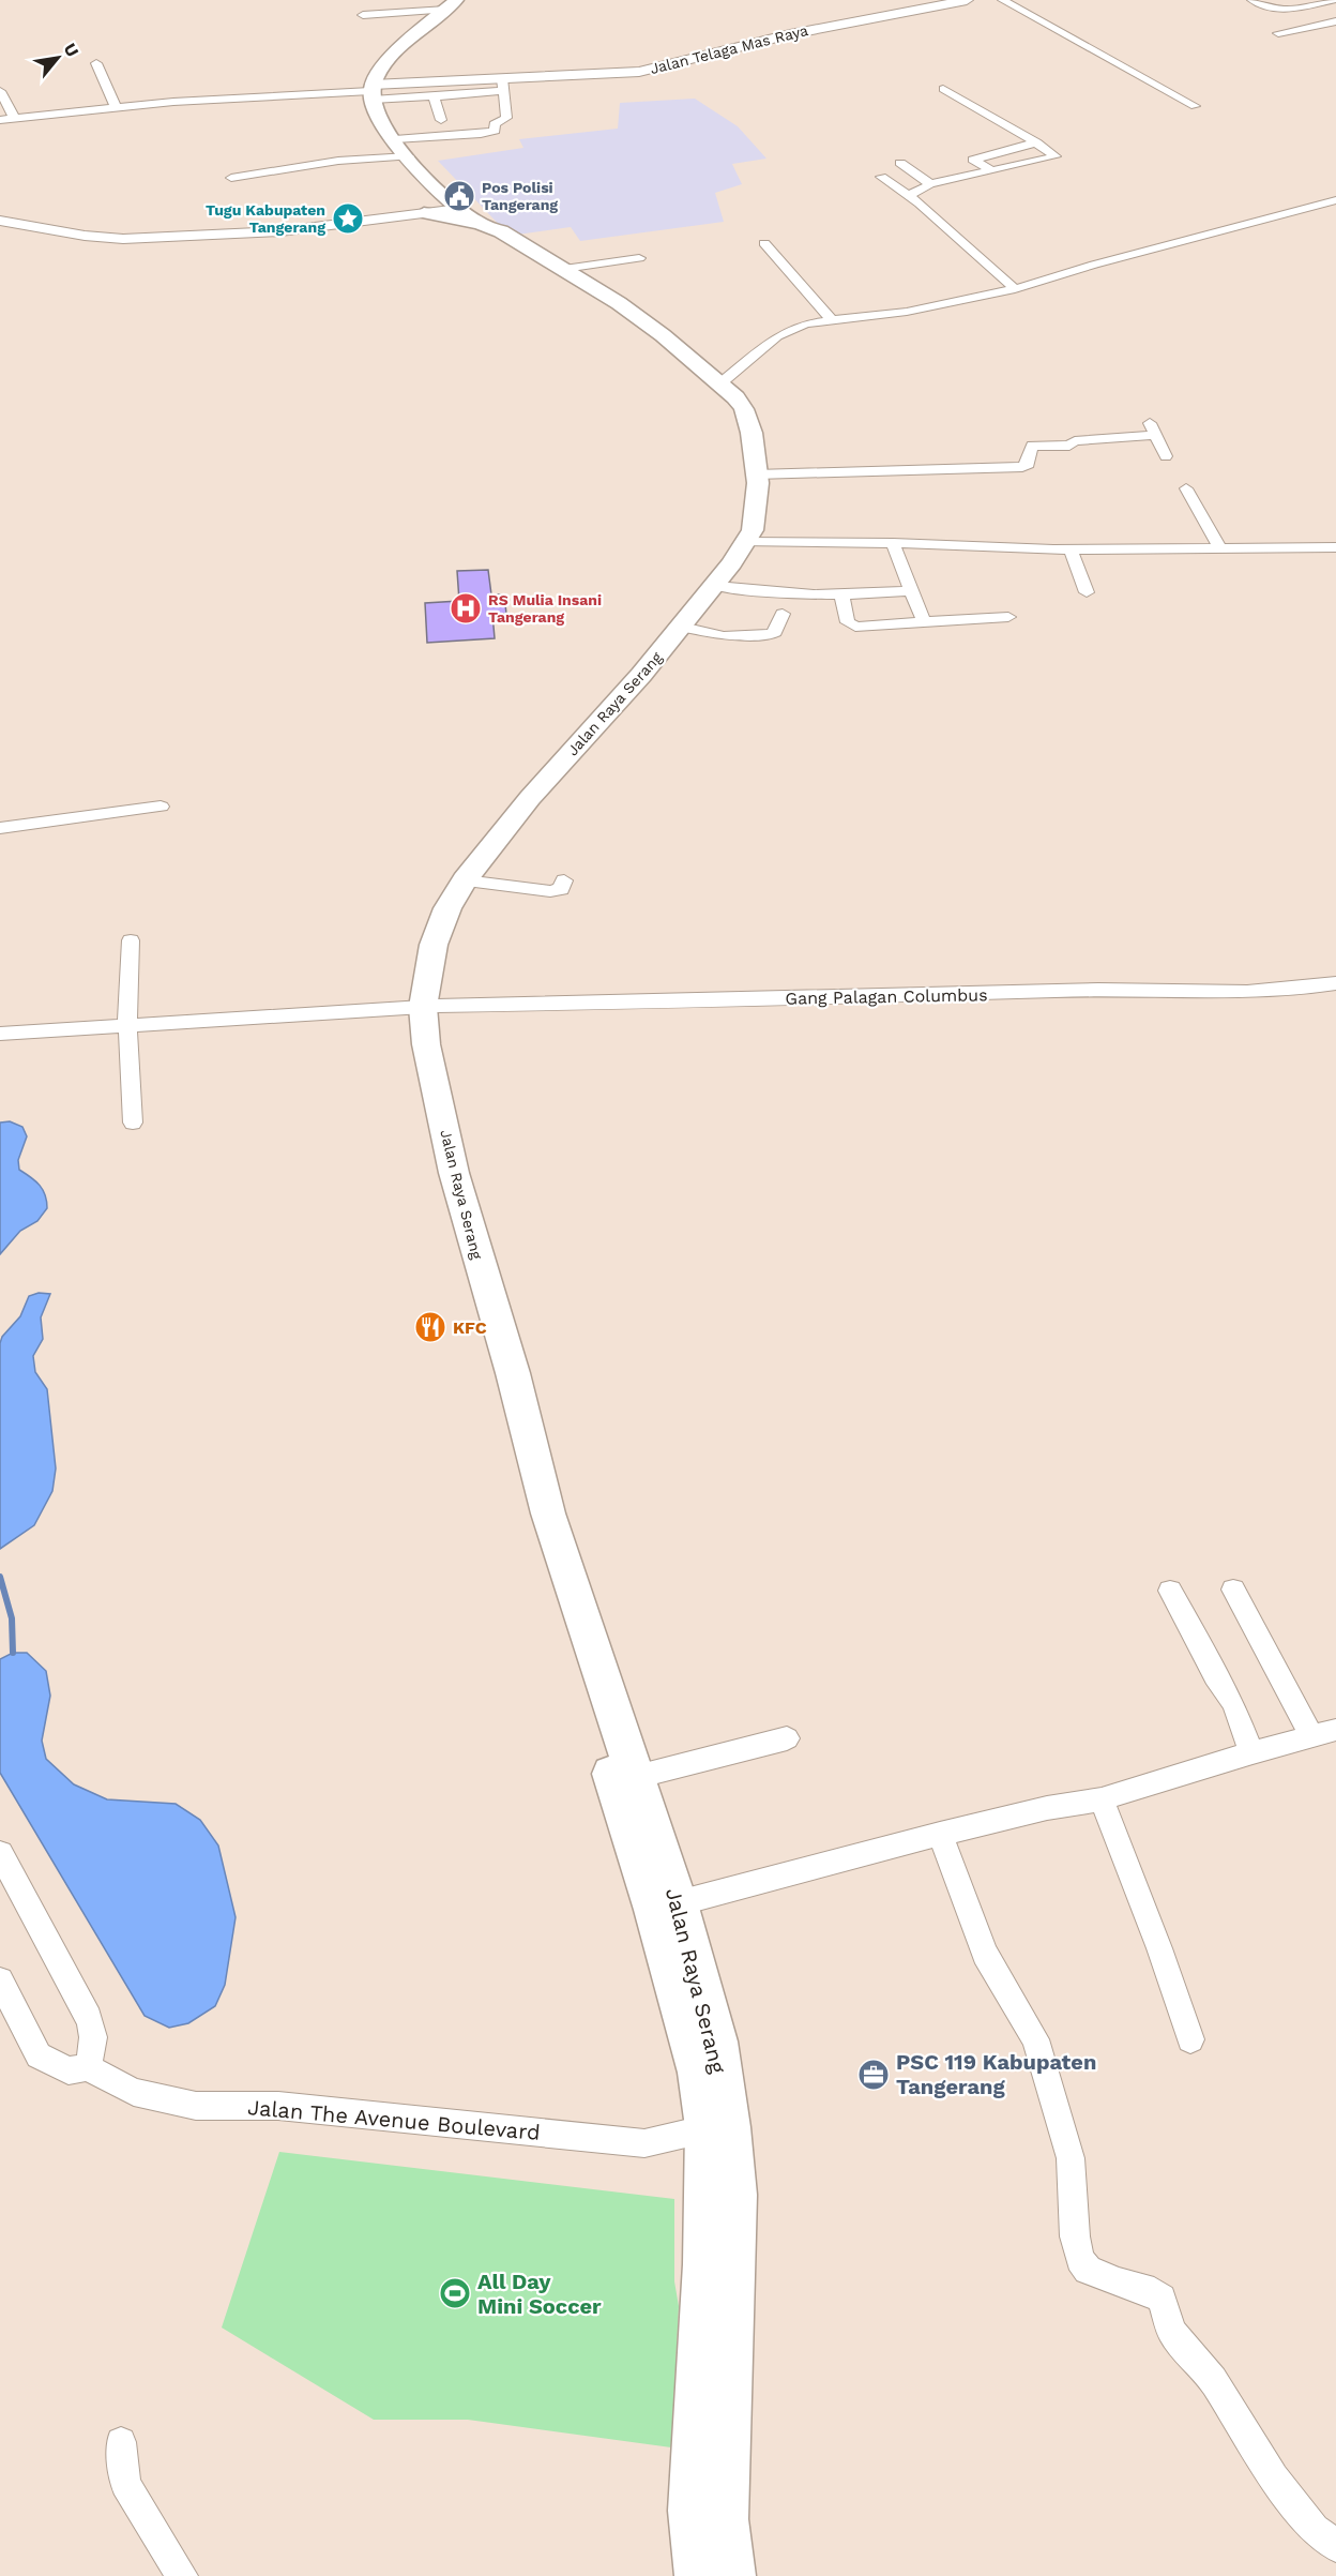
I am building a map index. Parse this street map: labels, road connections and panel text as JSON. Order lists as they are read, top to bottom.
{
  "streets": {
    "highway": ["Jalan Raya Serang"],
    "main road": ["Jalan Telaga Mas Raya"],
    "street": ["Gang Palagan Columbus", "Jalan The Avenue Boulevard"]
  },
  "crossings": [
    ["Jalan Telaga Mas Raya", "Jalan Raya Serang"],
    ["Jalan Raya Serang", "Gang Palagan Columbus"],
    ["Jalan Raya Serang", "Jalan The Avenue Boulevard"]
  ],
  "places": {
    "public building": ["Pos Polisi Tangerang"],
    "place": ["Tugu Kabupaten Tangerang"],
    "hospital": ["RS Mulia Insani Tangerang"],
    "restaurant": ["KFC"],
    "office": ["PSC 119 Kabupaten Tangerang"],
    "sports": ["All Day Mini Soccer"]
  },
  "north": "top right"
}
